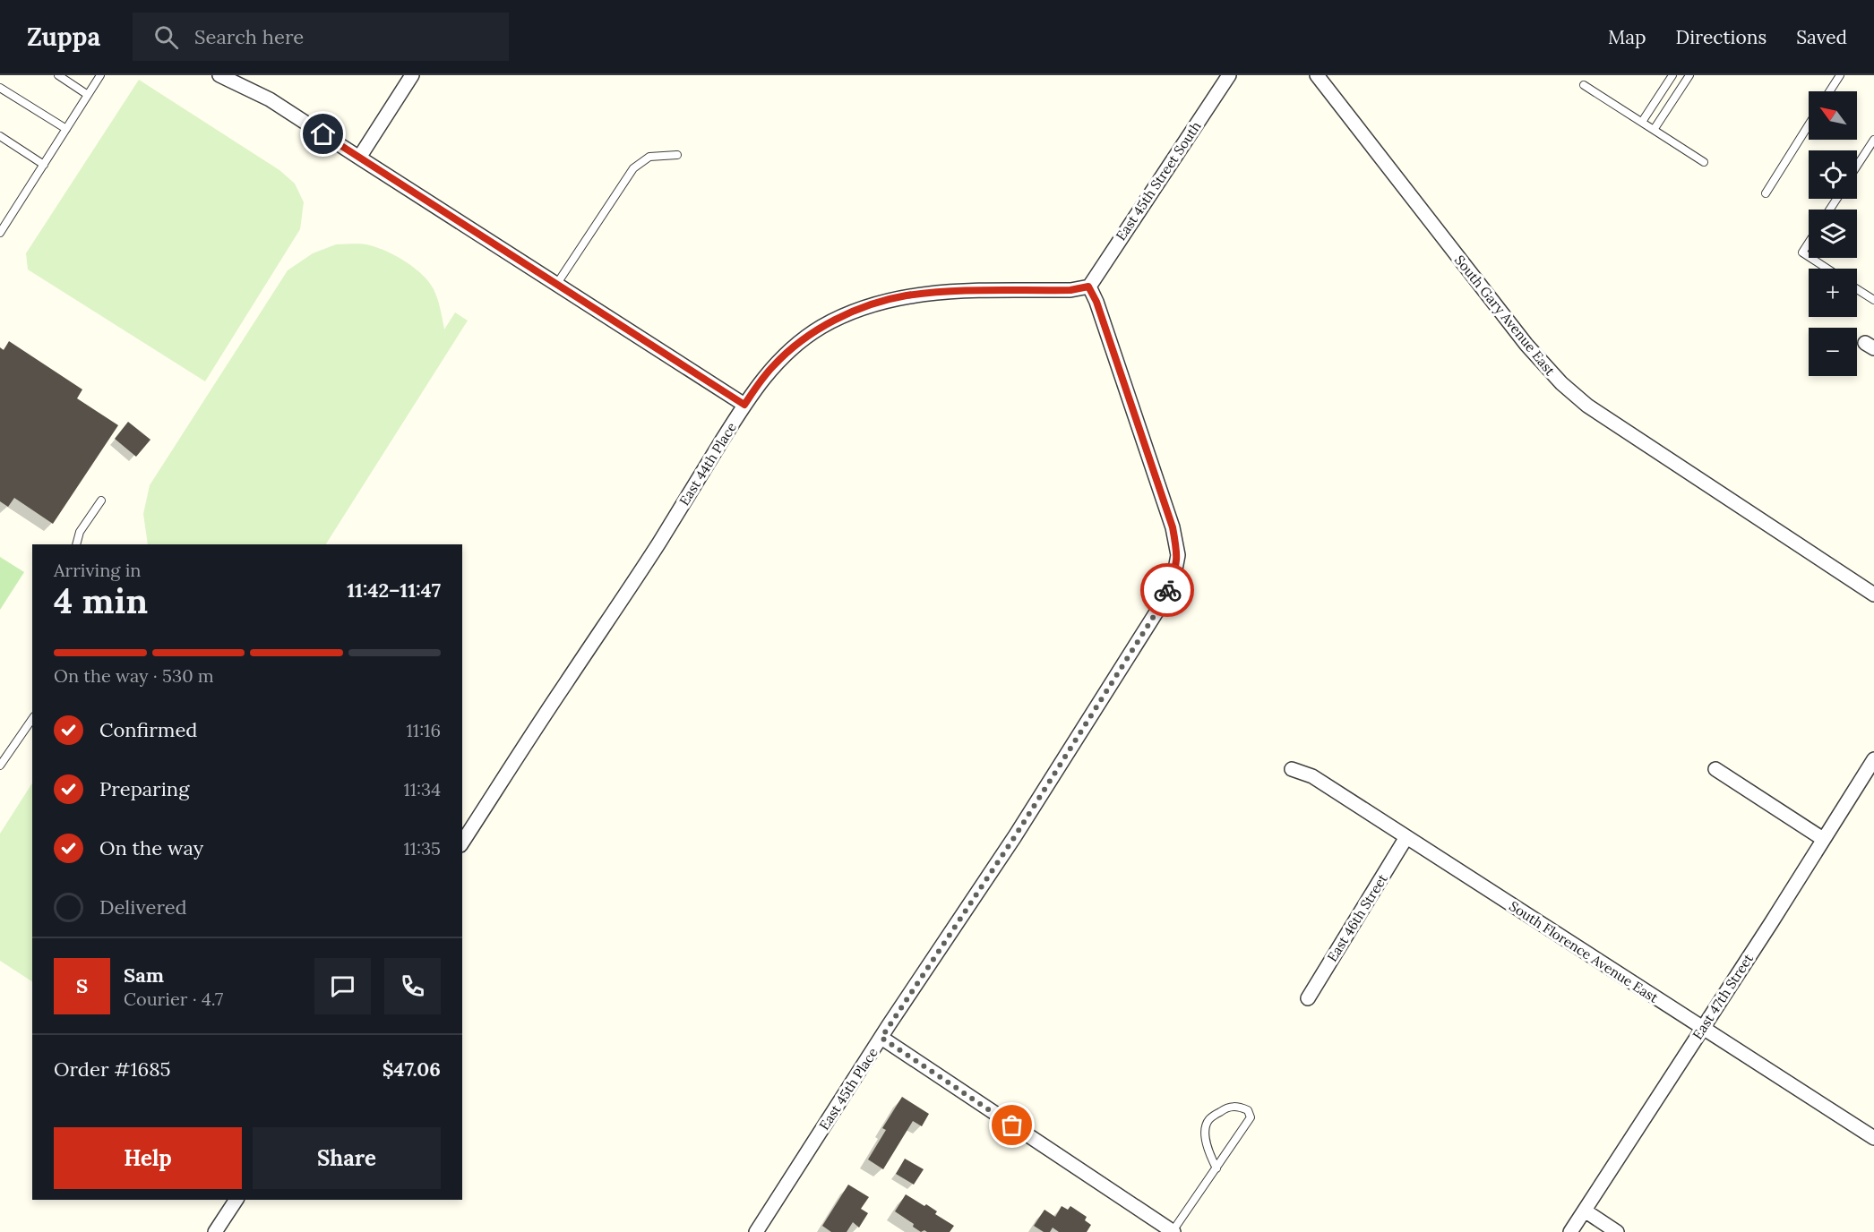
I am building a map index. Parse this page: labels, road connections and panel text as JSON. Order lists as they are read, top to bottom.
{
  "streets": {
    "street": [
      "East 45th Street South",
      "South Gary Avenue East",
      "East 44th Place",
      "East 46th Street",
      "South Florence Avenue East",
      "East 47th Street",
      "East 45th Place"
    ]
  },
  "crossings": [
    ["East 45th Street South", "East 44th Place"],
    ["East 45th Street South", "East 45th Place"],
    ["East 44th Place", "East 45th Place"],
    ["East 46th Street", "South Florence Avenue East"],
    ["South Florence Avenue East", "East 47th Street"]
  ],
  "north": "top left",
  "page": {
    "header": "Zuppa",
    "search": "Search here",
    "nav": ["Map", "Directions", "Saved"],
    "map_buttons": ["+", "−"],
    "heading": ["4 min", "Arriving in", "11:42–11:47"],
    "panel": [
      "Sam",
      "Courier · 4.7",
      "Order #1685",
      "$47.06"
    ],
    "bar": "On the way · 530 m",
    "list": [
      ["Confirmed", "11:16"],
      ["Preparing", "11:34"],
      ["On the way", "11:35"],
      "Delivered"
    ],
    "round": "S",
    "buttons": ["Help", "Share"]
  }
}
